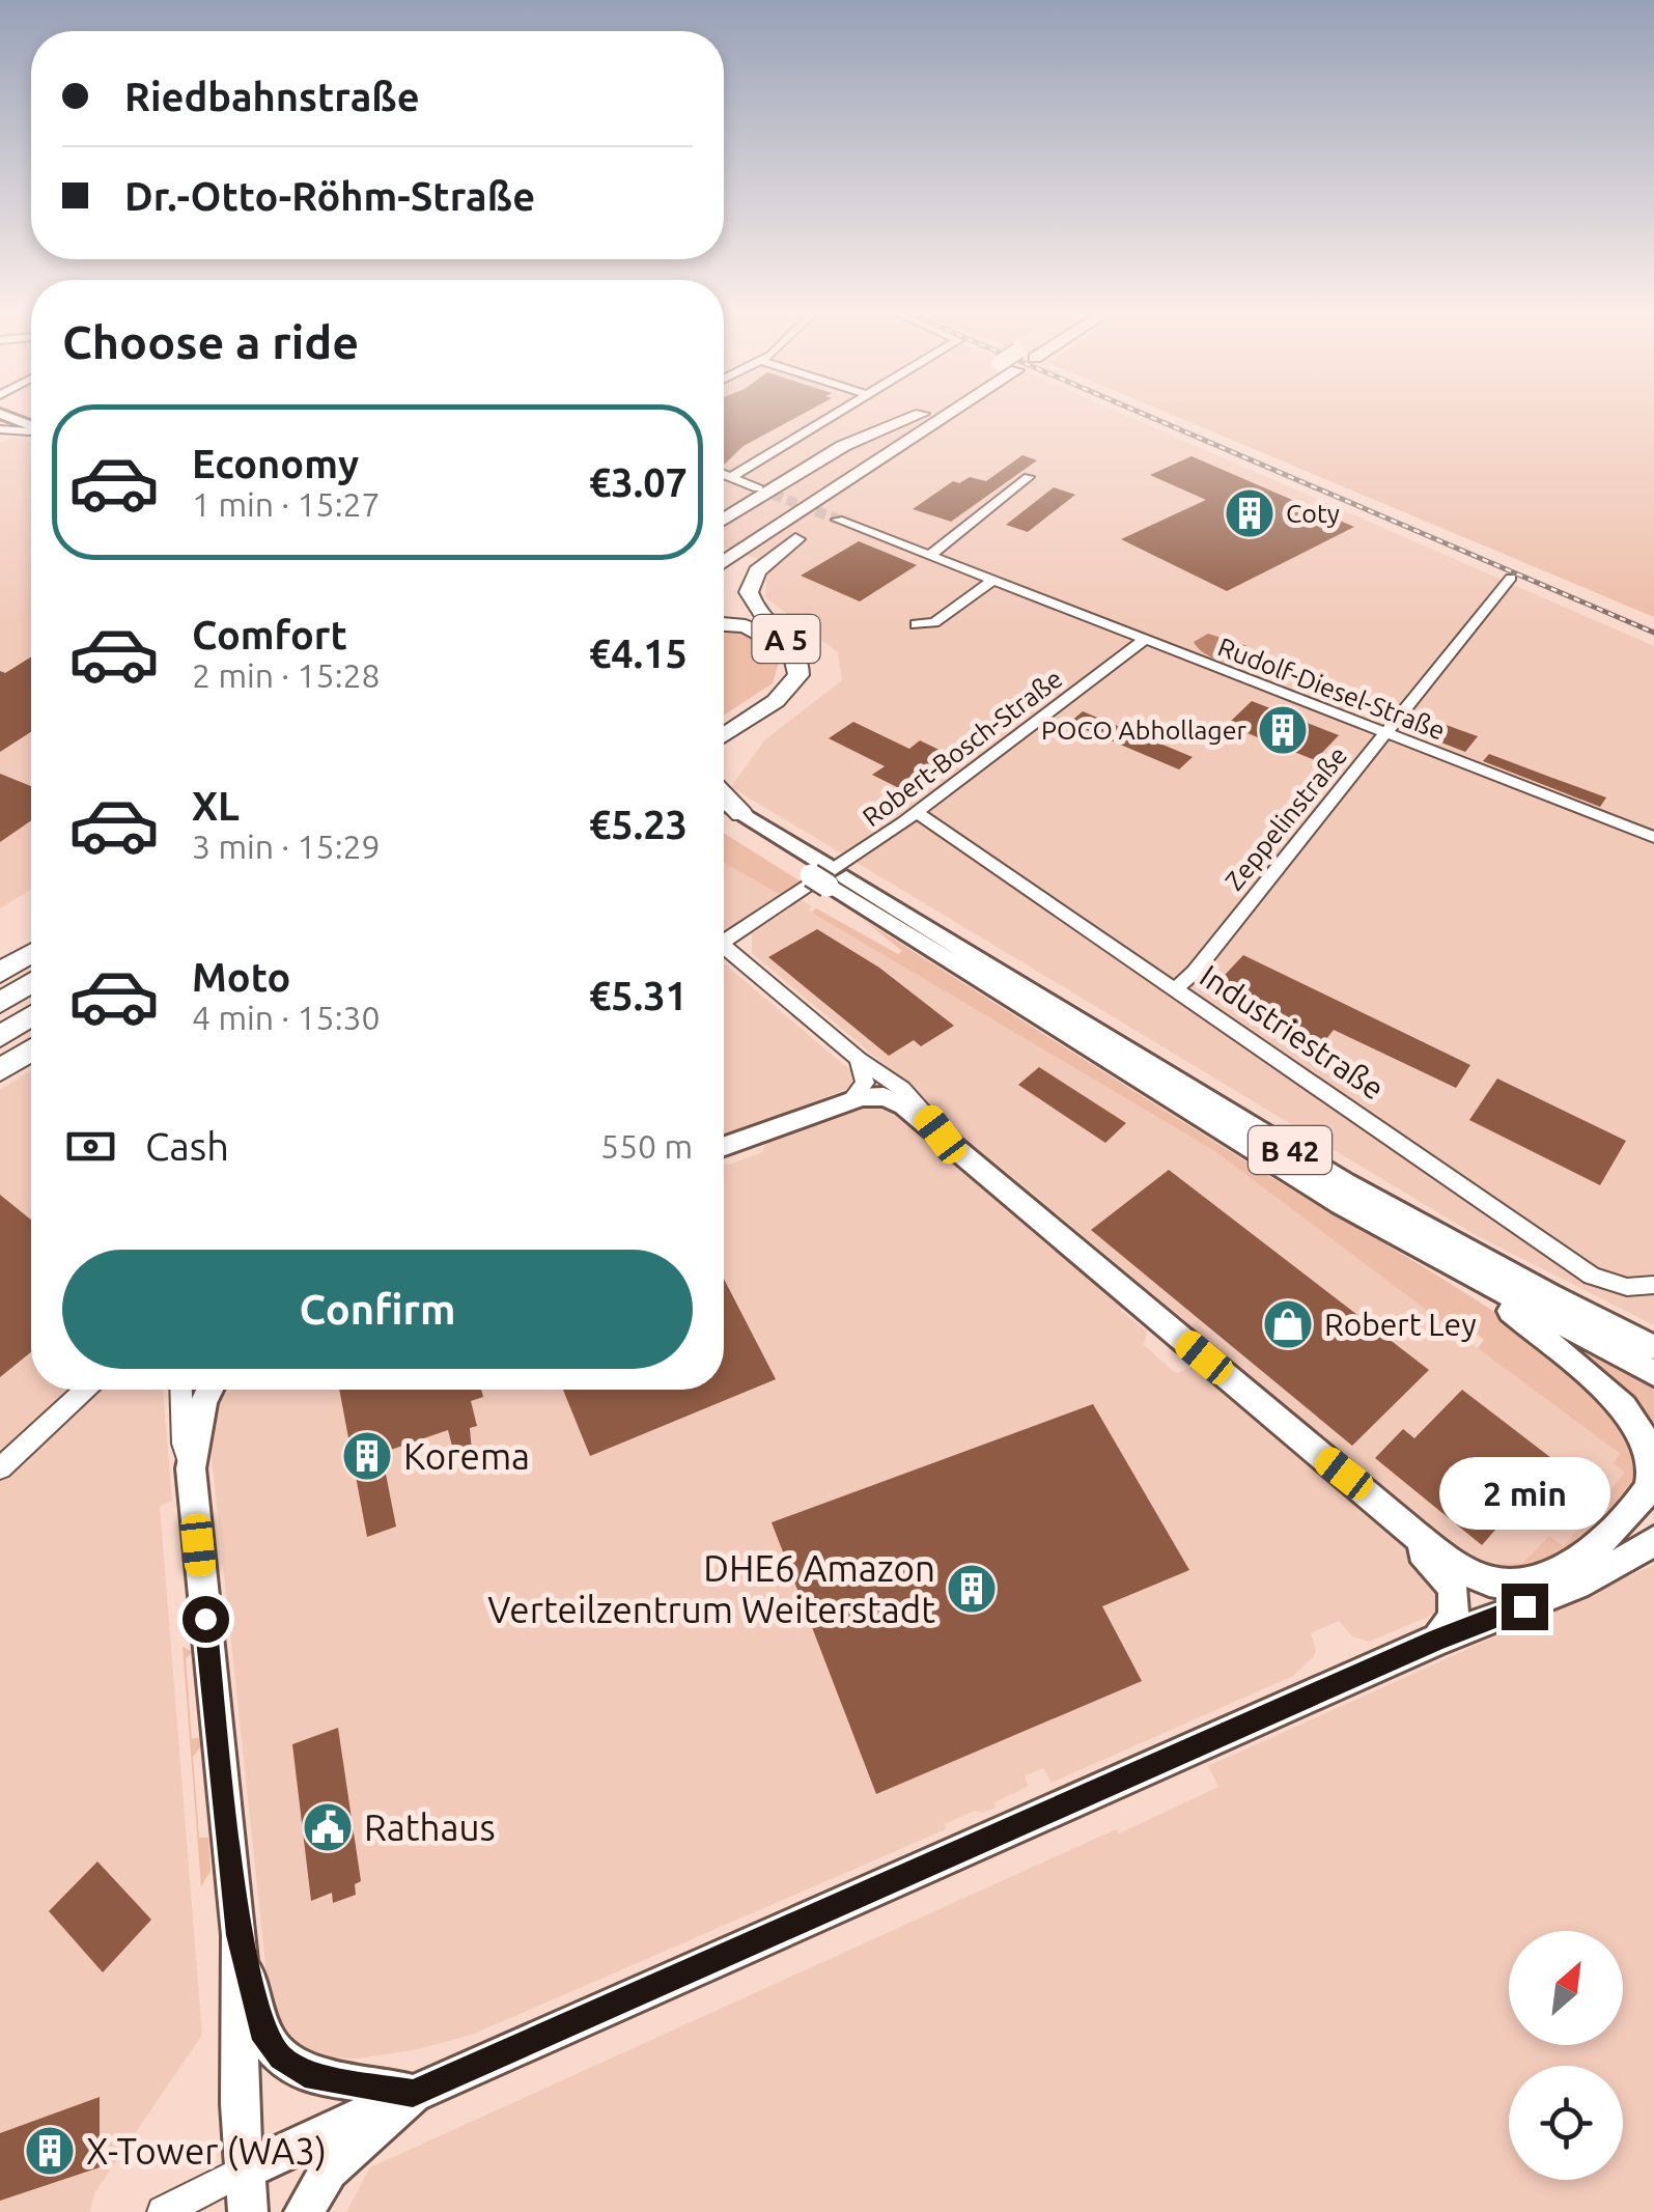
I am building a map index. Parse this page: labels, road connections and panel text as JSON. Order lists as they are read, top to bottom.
{
  "streets": {
    "highway": ["A 5"],
    "main road": ["B 42"],
    "street": [
      "Rudolf-Diesel-Straße",
      "Robert-Bosch-Straße",
      "Zeppelinstraße",
      "Industriestraße"
    ]
  },
  "crossings": [
    ["Rudolf-Diesel-Straße", "Robert-Bosch-Straße"],
    ["Rudolf-Diesel-Straße", "Zeppelinstraße"],
    ["Robert-Bosch-Straße", "Industriestraße"],
    ["Robert-Bosch-Straße", "B 42"],
    ["Zeppelinstraße", "Industriestraße"]
  ],
  "places": {
    "building": [
      "Coty",
      "POCO Abhollager",
      "Korema",
      "DHE6 Amazon Verteilzentrum Weiterstadt",
      "X-Tower (WA3)"
    ],
    "shop": ["Robert Ley"],
    "public building": ["Rathaus"]
  },
  "north": "top right",
  "page": {
    "banner": ["Riedbahnstraße", "Dr.-Otto-Röhm-Straße"],
    "heading": "Choose a ride",
    "list": [
      {
        "name": "Economy",
        "note": "1 min · 15:27",
        "value": "€3.07"
      },
      {
        "name": "Comfort",
        "note": "2 min · 15:28",
        "value": "€4.15"
      },
      {
        "name": "XL",
        "note": "3 min · 15:29",
        "value": "€5.23"
      },
      {
        "name": "Moto",
        "note": "4 min · 15:30",
        "value": "€5.31"
      }
    ],
    "pay": ["Cash", "550 m"],
    "buttons": "Confirm",
    "bubble": "2 min"
  }
}
